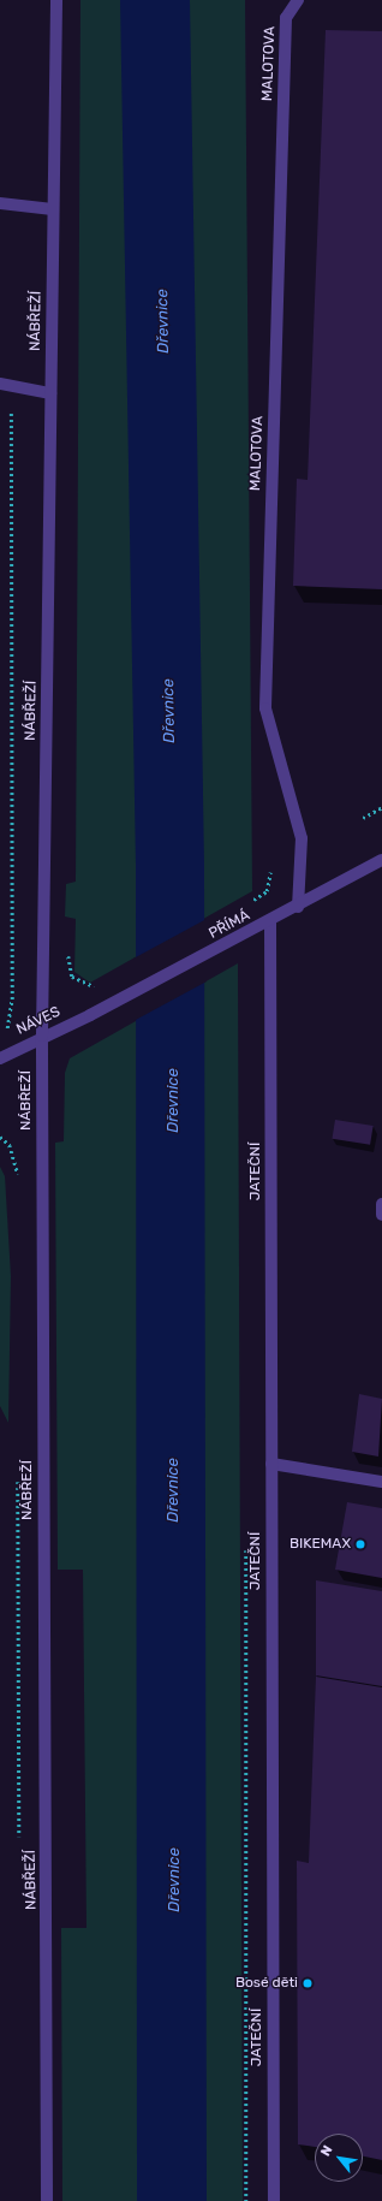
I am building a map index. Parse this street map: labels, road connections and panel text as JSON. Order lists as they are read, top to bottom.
{
  "streets": {
    "street": [
      "MALOTOVA",
      "NÁBŘEŽÍ",
      "PŘÍMÁ",
      "NÁVES",
      "JATEČNÍ"
    ]
  },
  "crossings": [
    ["MALOTOVA", "PŘÍMÁ"],
    ["NÁBŘEŽÍ", "NÁVES"],
    ["PŘÍMÁ", "NÁVES"],
    ["PŘÍMÁ", "JATEČNÍ"]
  ],
  "water": ["Dřevnice"],
  "places": ["BIKEMAX", "Bosé děti"],
  "north": "top left"
}
